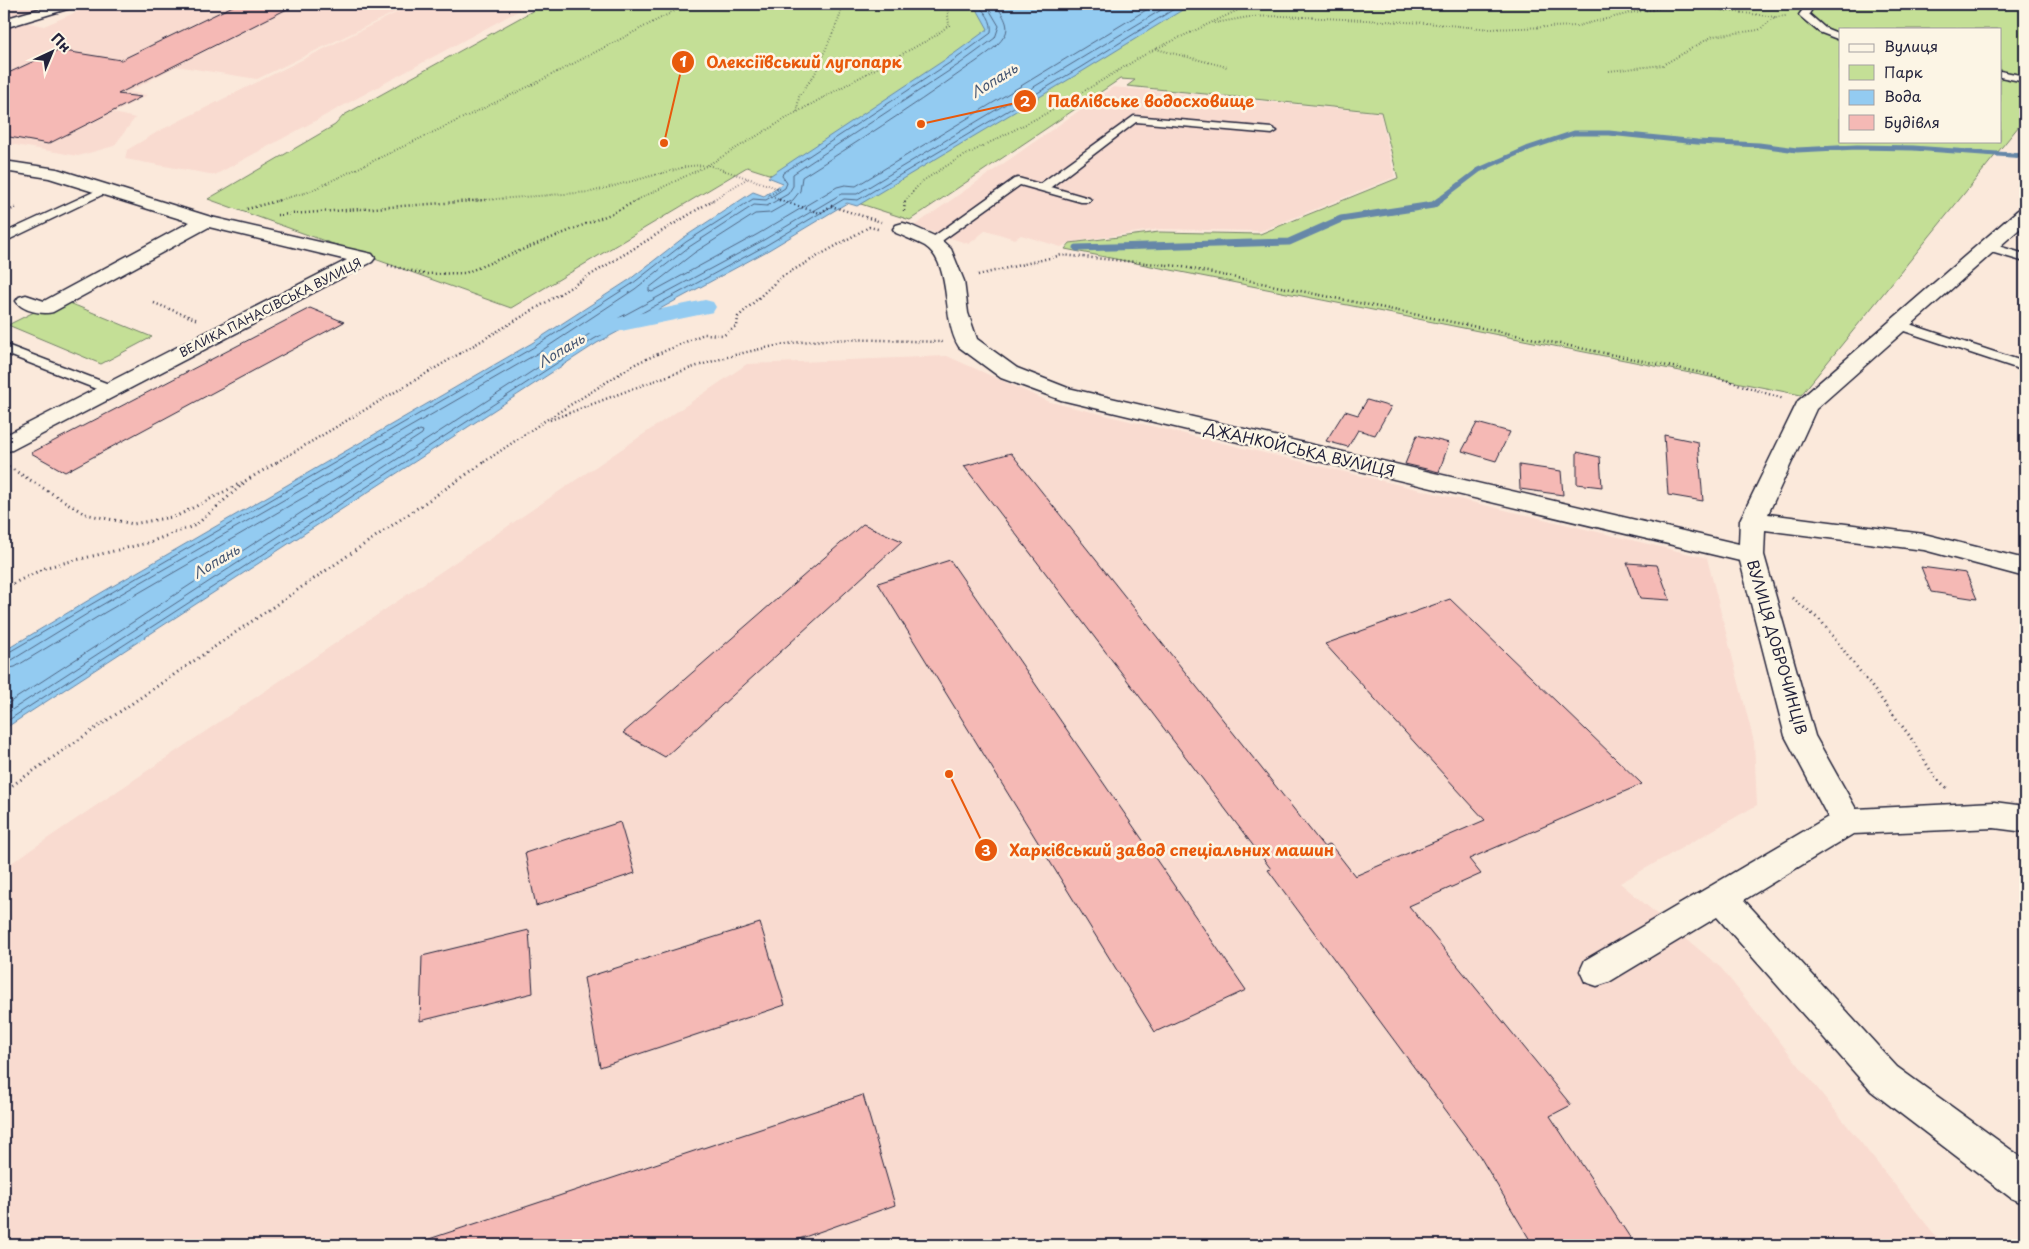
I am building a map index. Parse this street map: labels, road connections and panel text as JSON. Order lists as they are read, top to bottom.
{
  "streets": {
    "street": ["ВЕЛИКА ПАНАСІВСЬКА ВУЛИЦЯ", "ДЖАНКОЙСЬКА ВУЛИЦЯ", "ВУЛИЦЯ ДОБРОЧИНЦІВ"]
  },
  "crossings": [
    ["ДЖАНКОЙСЬКА ВУЛИЦЯ", "ВУЛИЦЯ ДОБРОЧИНЦІВ"]
  ],
  "water": ["Лопань"],
  "places": ["Павлівське водосховище", "Олексіївський лугопарк", "Харківський завод спеціальних машин"],
  "legend": [
    "Вулиця",
    "Парк",
    "Вода",
    "Будівля"
  ],
  "north": "top right"
}
